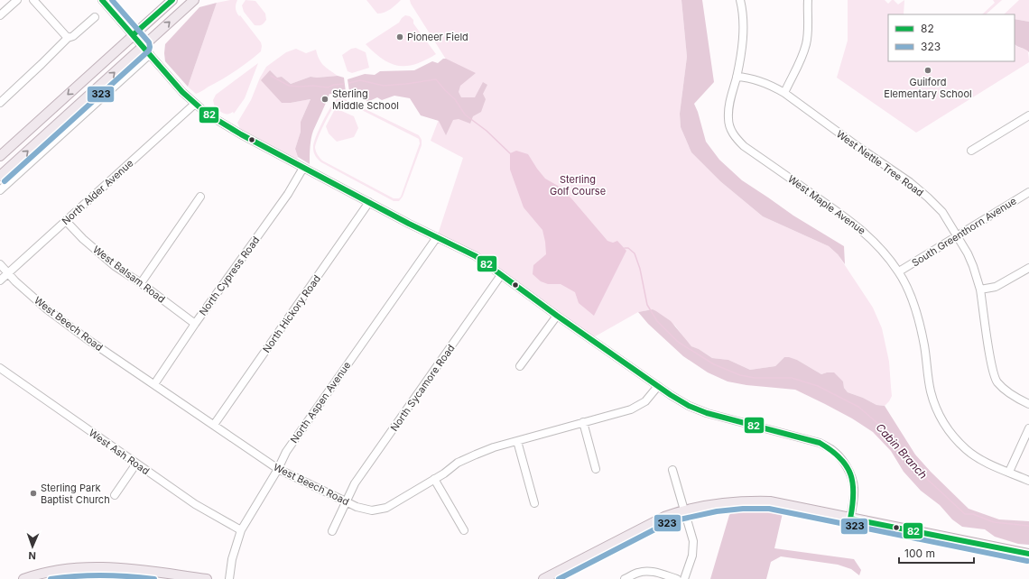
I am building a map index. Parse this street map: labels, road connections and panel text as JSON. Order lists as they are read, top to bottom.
{
  "streets": {
    "street": [
      "West Nettle Tree Road",
      "North Alder Avenue",
      "West Maple Avenue",
      "South Greenthorn Avenue",
      "West Balsam Road",
      "North Cypress Road",
      "North Hickory Road",
      "West Beech Road",
      "North Sycamore Road",
      "North Aspen Avenue",
      "West Ash Road"
    ]
  },
  "crossings": [
    ["West Nettle Tree Road", "West Maple Avenue"],
    ["West Nettle Tree Road", "South Greenthorn Avenue"],
    ["North Alder Avenue", "West Balsam Road"],
    ["North Alder Avenue", "West Beech Road"],
    ["West Maple Avenue", "South Greenthorn Avenue"],
    ["West Balsam Road", "North Cypress Road"],
    ["North Cypress Road", "West Beech Road"],
    ["North Hickory Road", "West Beech Road"],
    ["West Beech Road", "North Sycamore Road"],
    ["West Beech Road", "North Aspen Avenue"],
    ["North Aspen Avenue", "West Ash Road"]
  ],
  "water": ["Cabin Branch"],
  "parks": ["Sterling Golf Course"],
  "places": [
    "Pioneer Field",
    "Guilford Elementary School",
    "Sterling Middle School",
    "Sterling Park Baptist Church"
  ],
  "lines": ["transit line 82", "transit line 323"],
  "legend": ["82", "323"],
  "scale_bar": "100 m",
  "north": "bottom"
}
